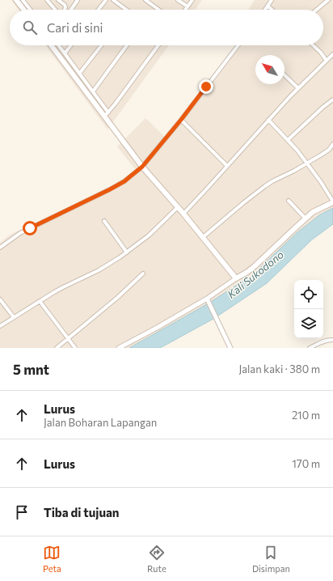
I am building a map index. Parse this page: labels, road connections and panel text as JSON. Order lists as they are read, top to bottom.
{
  "water": ["Kali Sukodono"],
  "north": "top left",
  "page": {
    "search": "Cari di sini",
    "heading": ["5 mnt", "Jalan kaki · 380 m"],
    "list": [
      ["Lurus", "Jalan Boharan Lapangan", "210 m"],
      ["Lurus", "170 m"],
      "Tiba di tujuan"
    ],
    "nav": ["Peta", "Rute", "Disimpan"]
  }
}
